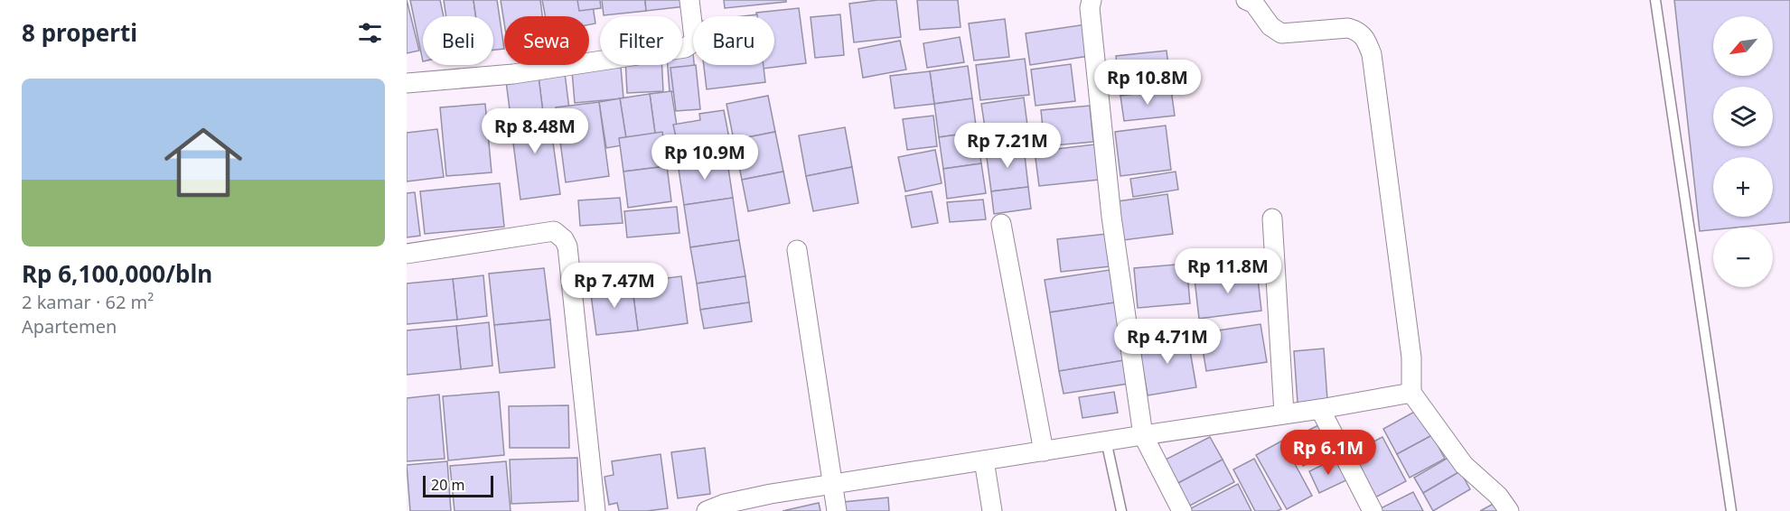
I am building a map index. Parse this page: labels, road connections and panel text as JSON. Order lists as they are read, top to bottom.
{
  "scale_bar": "20 m",
  "north": "bottom left",
  "page": {
    "heading": "8 properti",
    "map_buttons": ["+", "−"],
    "chip": [
      "Beli",
      "Sewa",
      "Filter",
      "Baru"
    ],
    "price": [
      "Rp 10.8M",
      "Rp 8.48M",
      "Rp 7.21M",
      "Rp 10.9M",
      "Rp 11.8M",
      "Rp 7.47M",
      "Rp 4.71M",
      "Rp 6.1M"
    ],
    "list": [
      {
        "name": "Rp 6,100,000/bln",
        "note": "2 kamar · 62 m² · Apartemen"
      }
    ],
    "scale": "20 m"
  }
}
